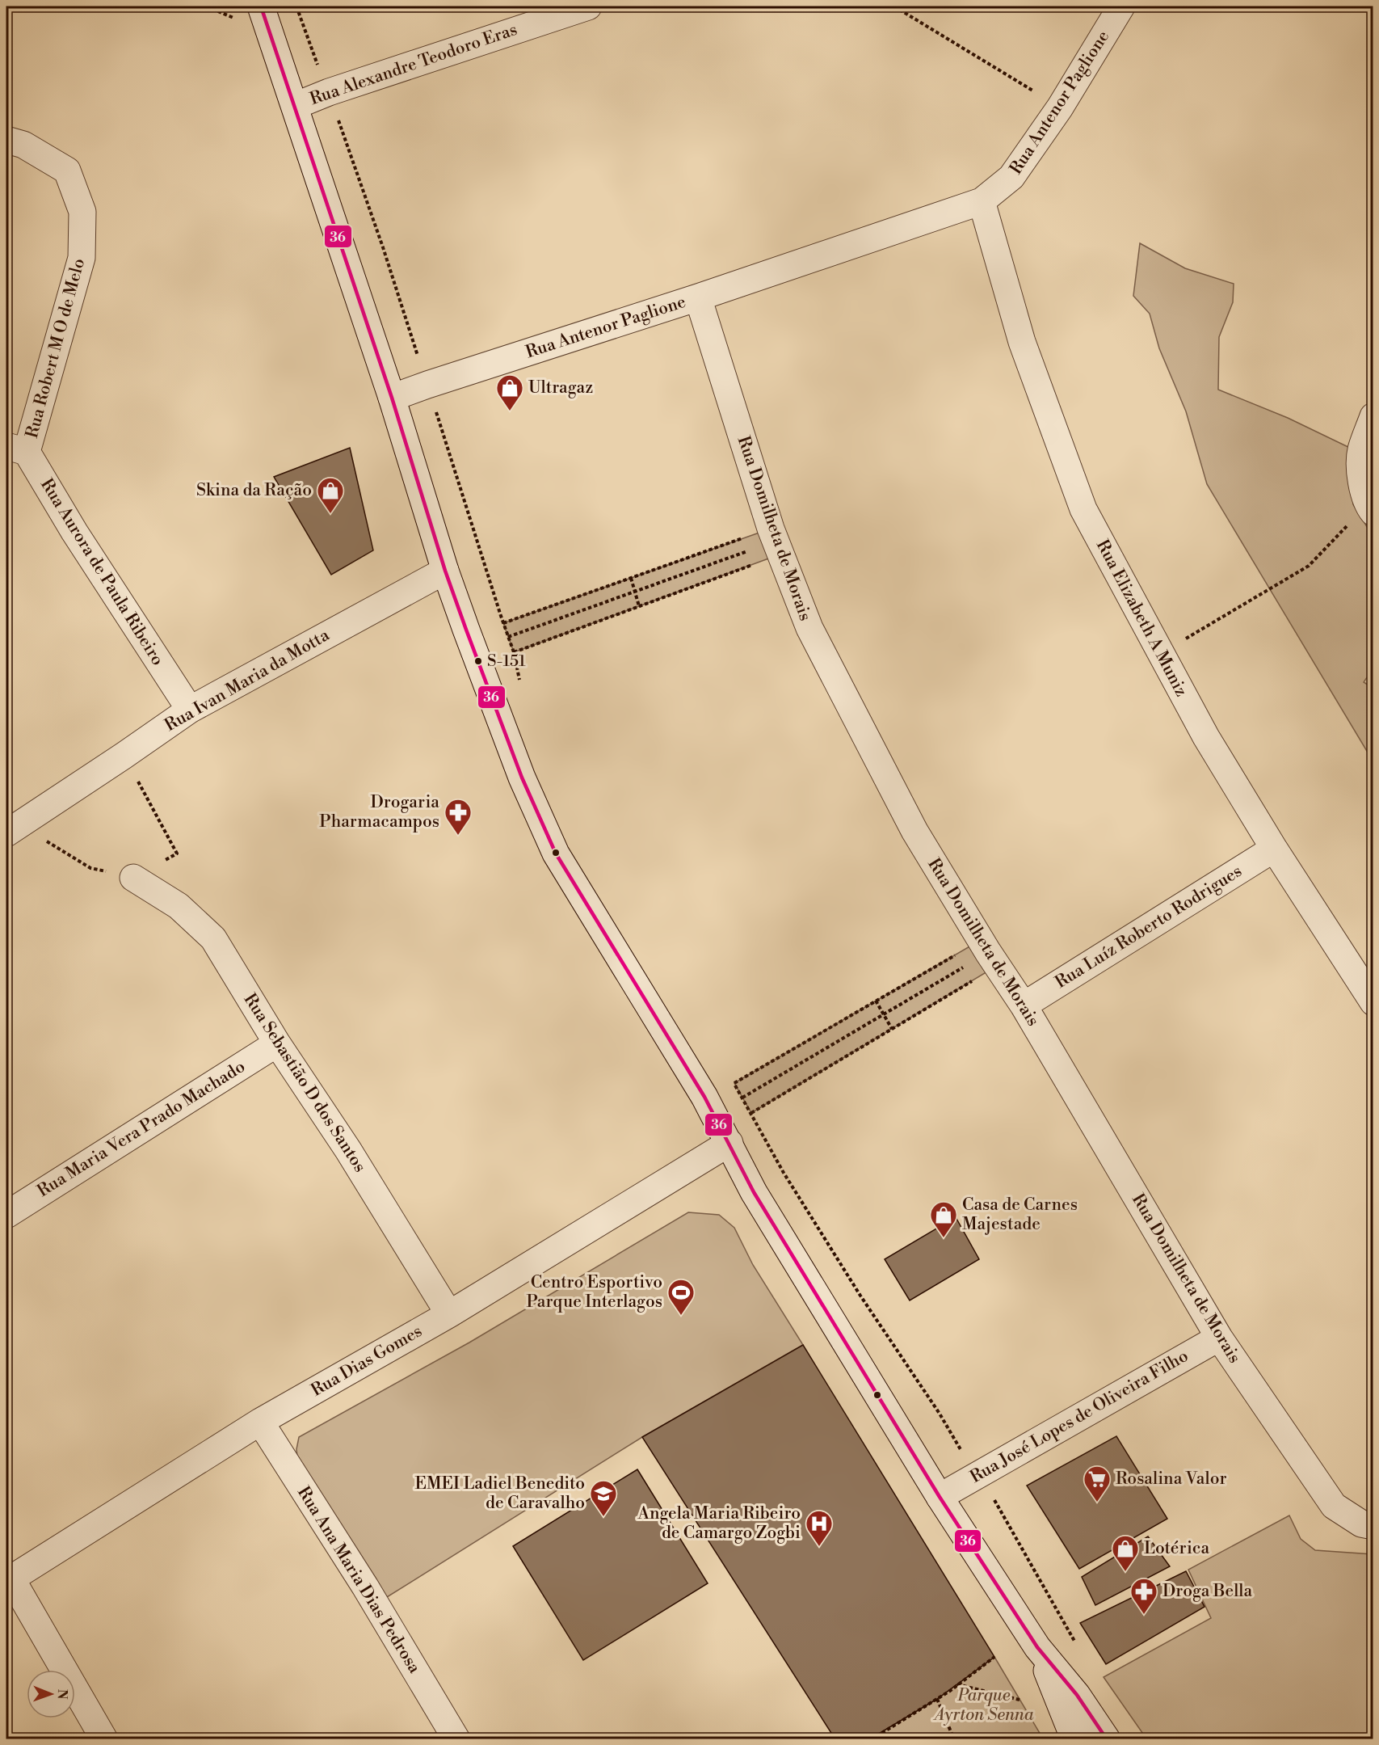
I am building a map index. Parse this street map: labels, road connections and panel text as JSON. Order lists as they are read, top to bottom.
{
  "streets": {
    "street": [
      "Rua Alexandre Teodoro Eras",
      "Rua Antenor Paglione",
      "Rua Robert M O de Melo",
      "Rua Domilheta de Morais",
      "Rua Aurora de Paula Ribeiro",
      "Rua Elizabeth A Muniz",
      "Rua Ivan Maria da Motta",
      "Rua Luíz Roberto Rodrigues",
      "Rua Sebastião D dos Santos",
      "Rua Maria Vera Prado Machado",
      "Rua Dias Gomes",
      "Rua José Lopes de Oliveira Filho",
      "Rua Ana Maria Dias Pedrosa"
    ]
  },
  "crossings": [
    ["Rua Antenor Paglione", "Rua Domilheta de Morais"],
    ["Rua Antenor Paglione", "Rua Elizabeth A Muniz"],
    ["Rua Robert M O de Melo", "Rua Aurora de Paula Ribeiro"],
    ["Rua Domilheta de Morais", "Rua Luíz Roberto Rodrigues"],
    ["Rua Domilheta de Morais", "Rua José Lopes de Oliveira Filho"],
    ["Rua Aurora de Paula Ribeiro", "Rua Ivan Maria da Motta"],
    ["Rua Elizabeth A Muniz", "Rua Luíz Roberto Rodrigues"],
    ["Rua Sebastião D dos Santos", "Rua Maria Vera Prado Machado"],
    ["Rua Sebastião D dos Santos", "Rua Dias Gomes"],
    ["Rua Dias Gomes", "Rua Ana Maria Dias Pedrosa"]
  ],
  "parks": ["Parque Ayrton Senna"],
  "places": {
    "shop": [
      "Ultragaz",
      "Skina da Ração",
      "Casa de Carnes Majestade",
      "Lotérica"
    ],
    "other": ["S-151"],
    "pharmacy": ["Drogaria Pharmacampos", "Droga Bella"],
    "sports": ["Centro Esportivo Parque Interlagos"],
    "supermarket": ["Rosalina Valor"],
    "school or university": ["EMEI Ladiel Benedito de Caravalho"],
    "hospital": ["Angela Maria Ribeiro de Camargo Zogbi"]
  },
  "lines": ["transit line 36"],
  "north": "right"
}
